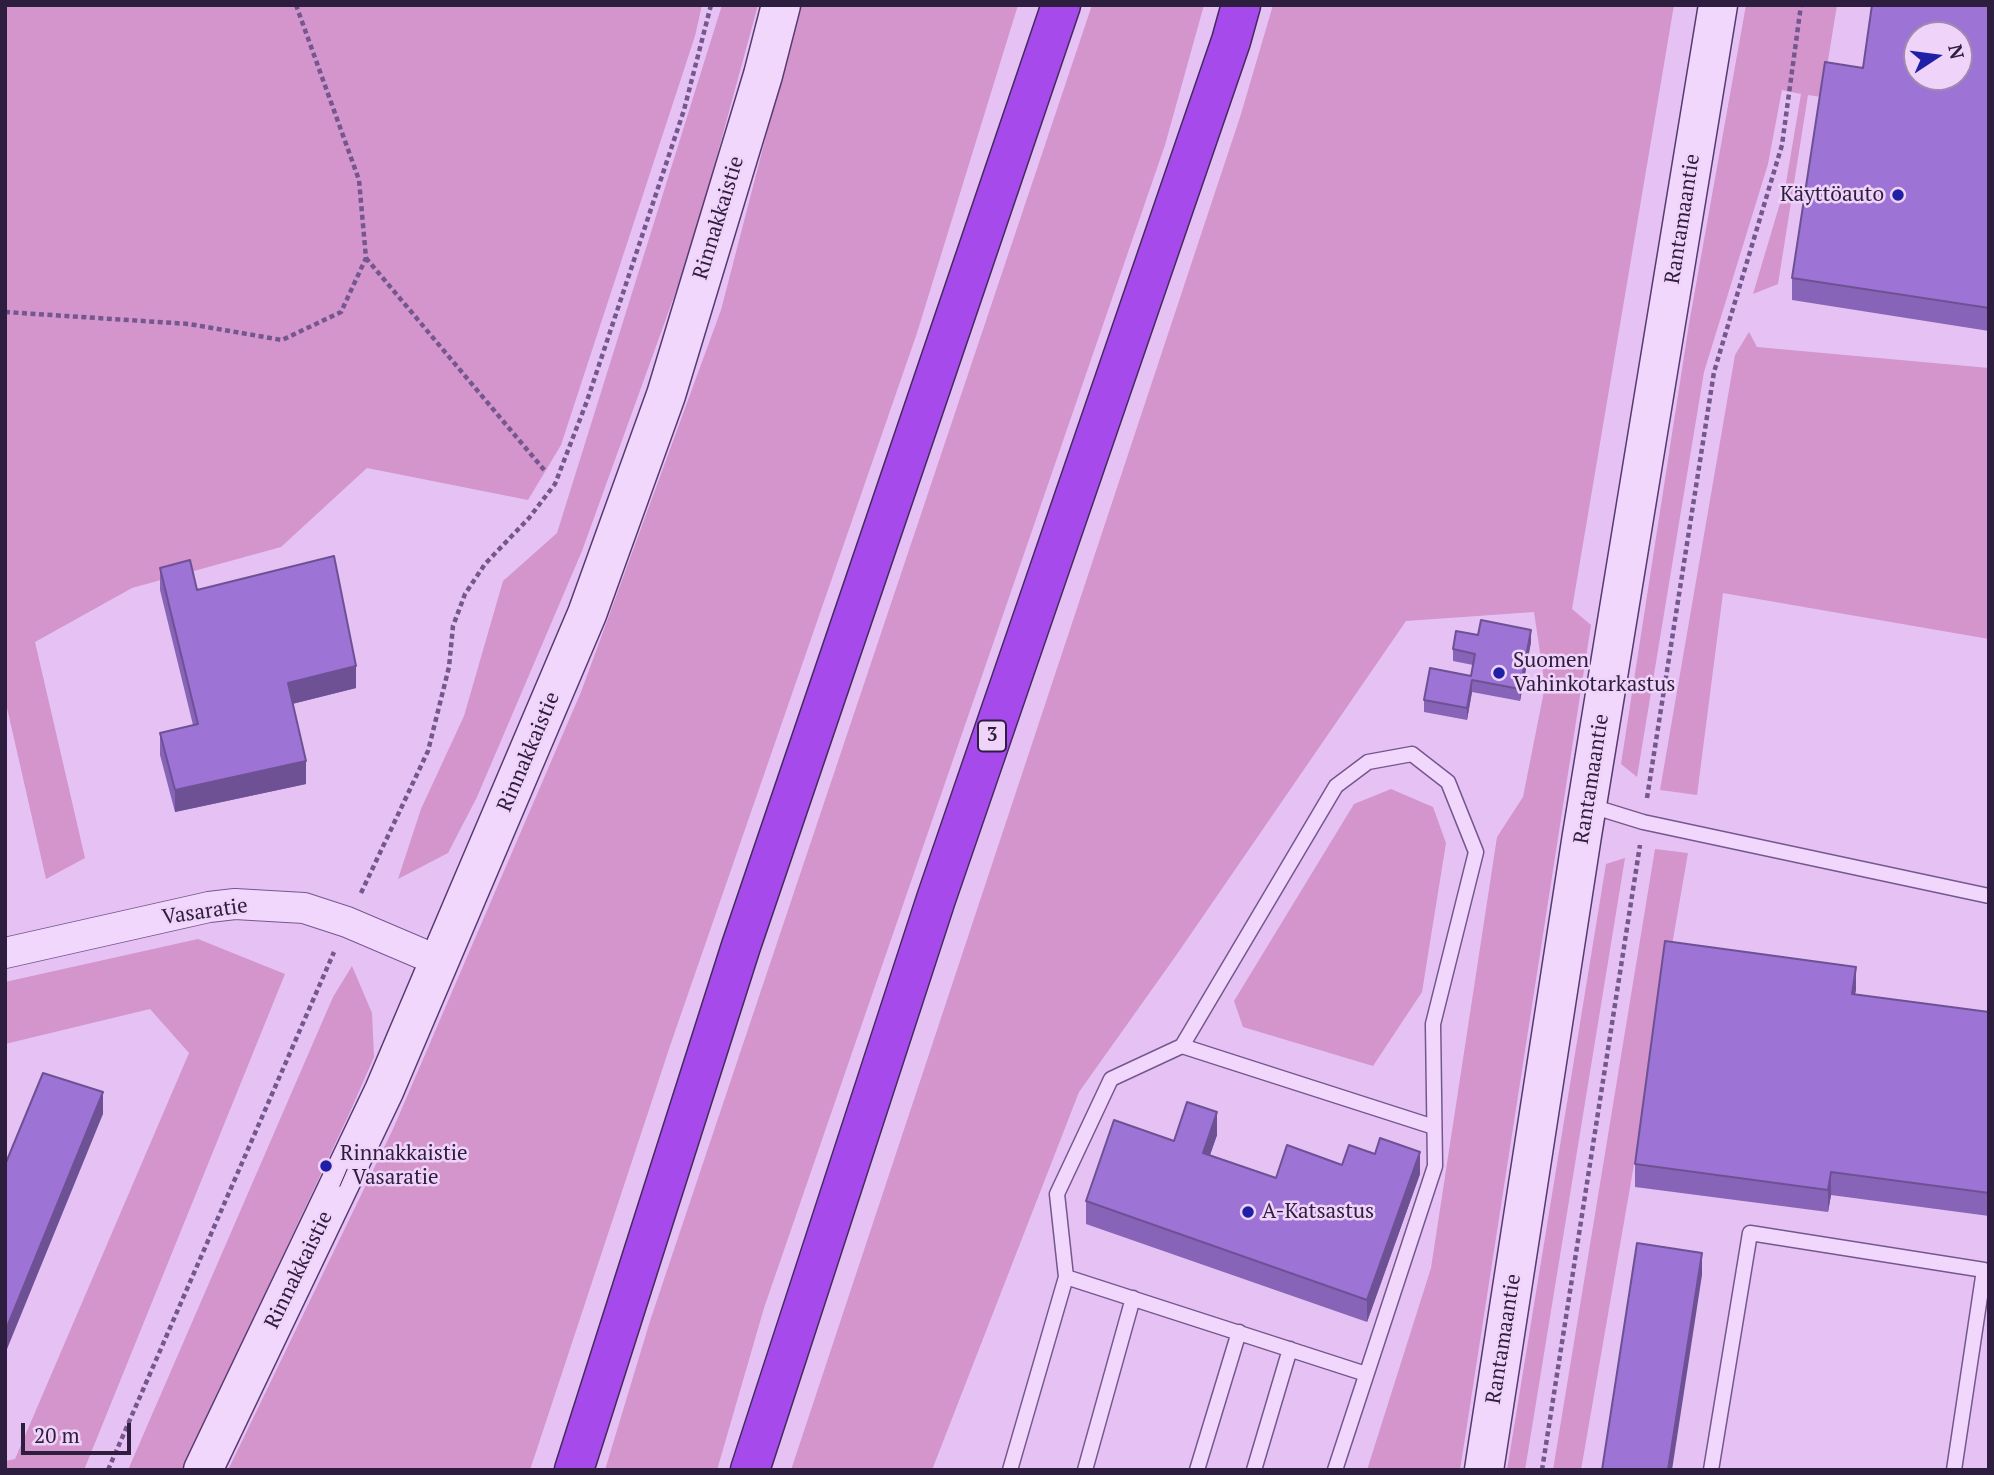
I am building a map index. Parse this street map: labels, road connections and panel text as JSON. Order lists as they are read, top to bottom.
{
  "streets": {
    "highway": ["3"],
    "street": ["Rinnakkaistie", "Rantamaantie", "Vasaratie"]
  },
  "crossings": [
    ["Rinnakkaistie", "Vasaratie"]
  ],
  "places": [
    "Käyttöauto",
    "Suomen Vahinkotarkastus",
    "Rinnakkaistie / Vasaratie",
    "A-Katsastus"
  ],
  "scale_bar": "20 m",
  "north": "right"
}
